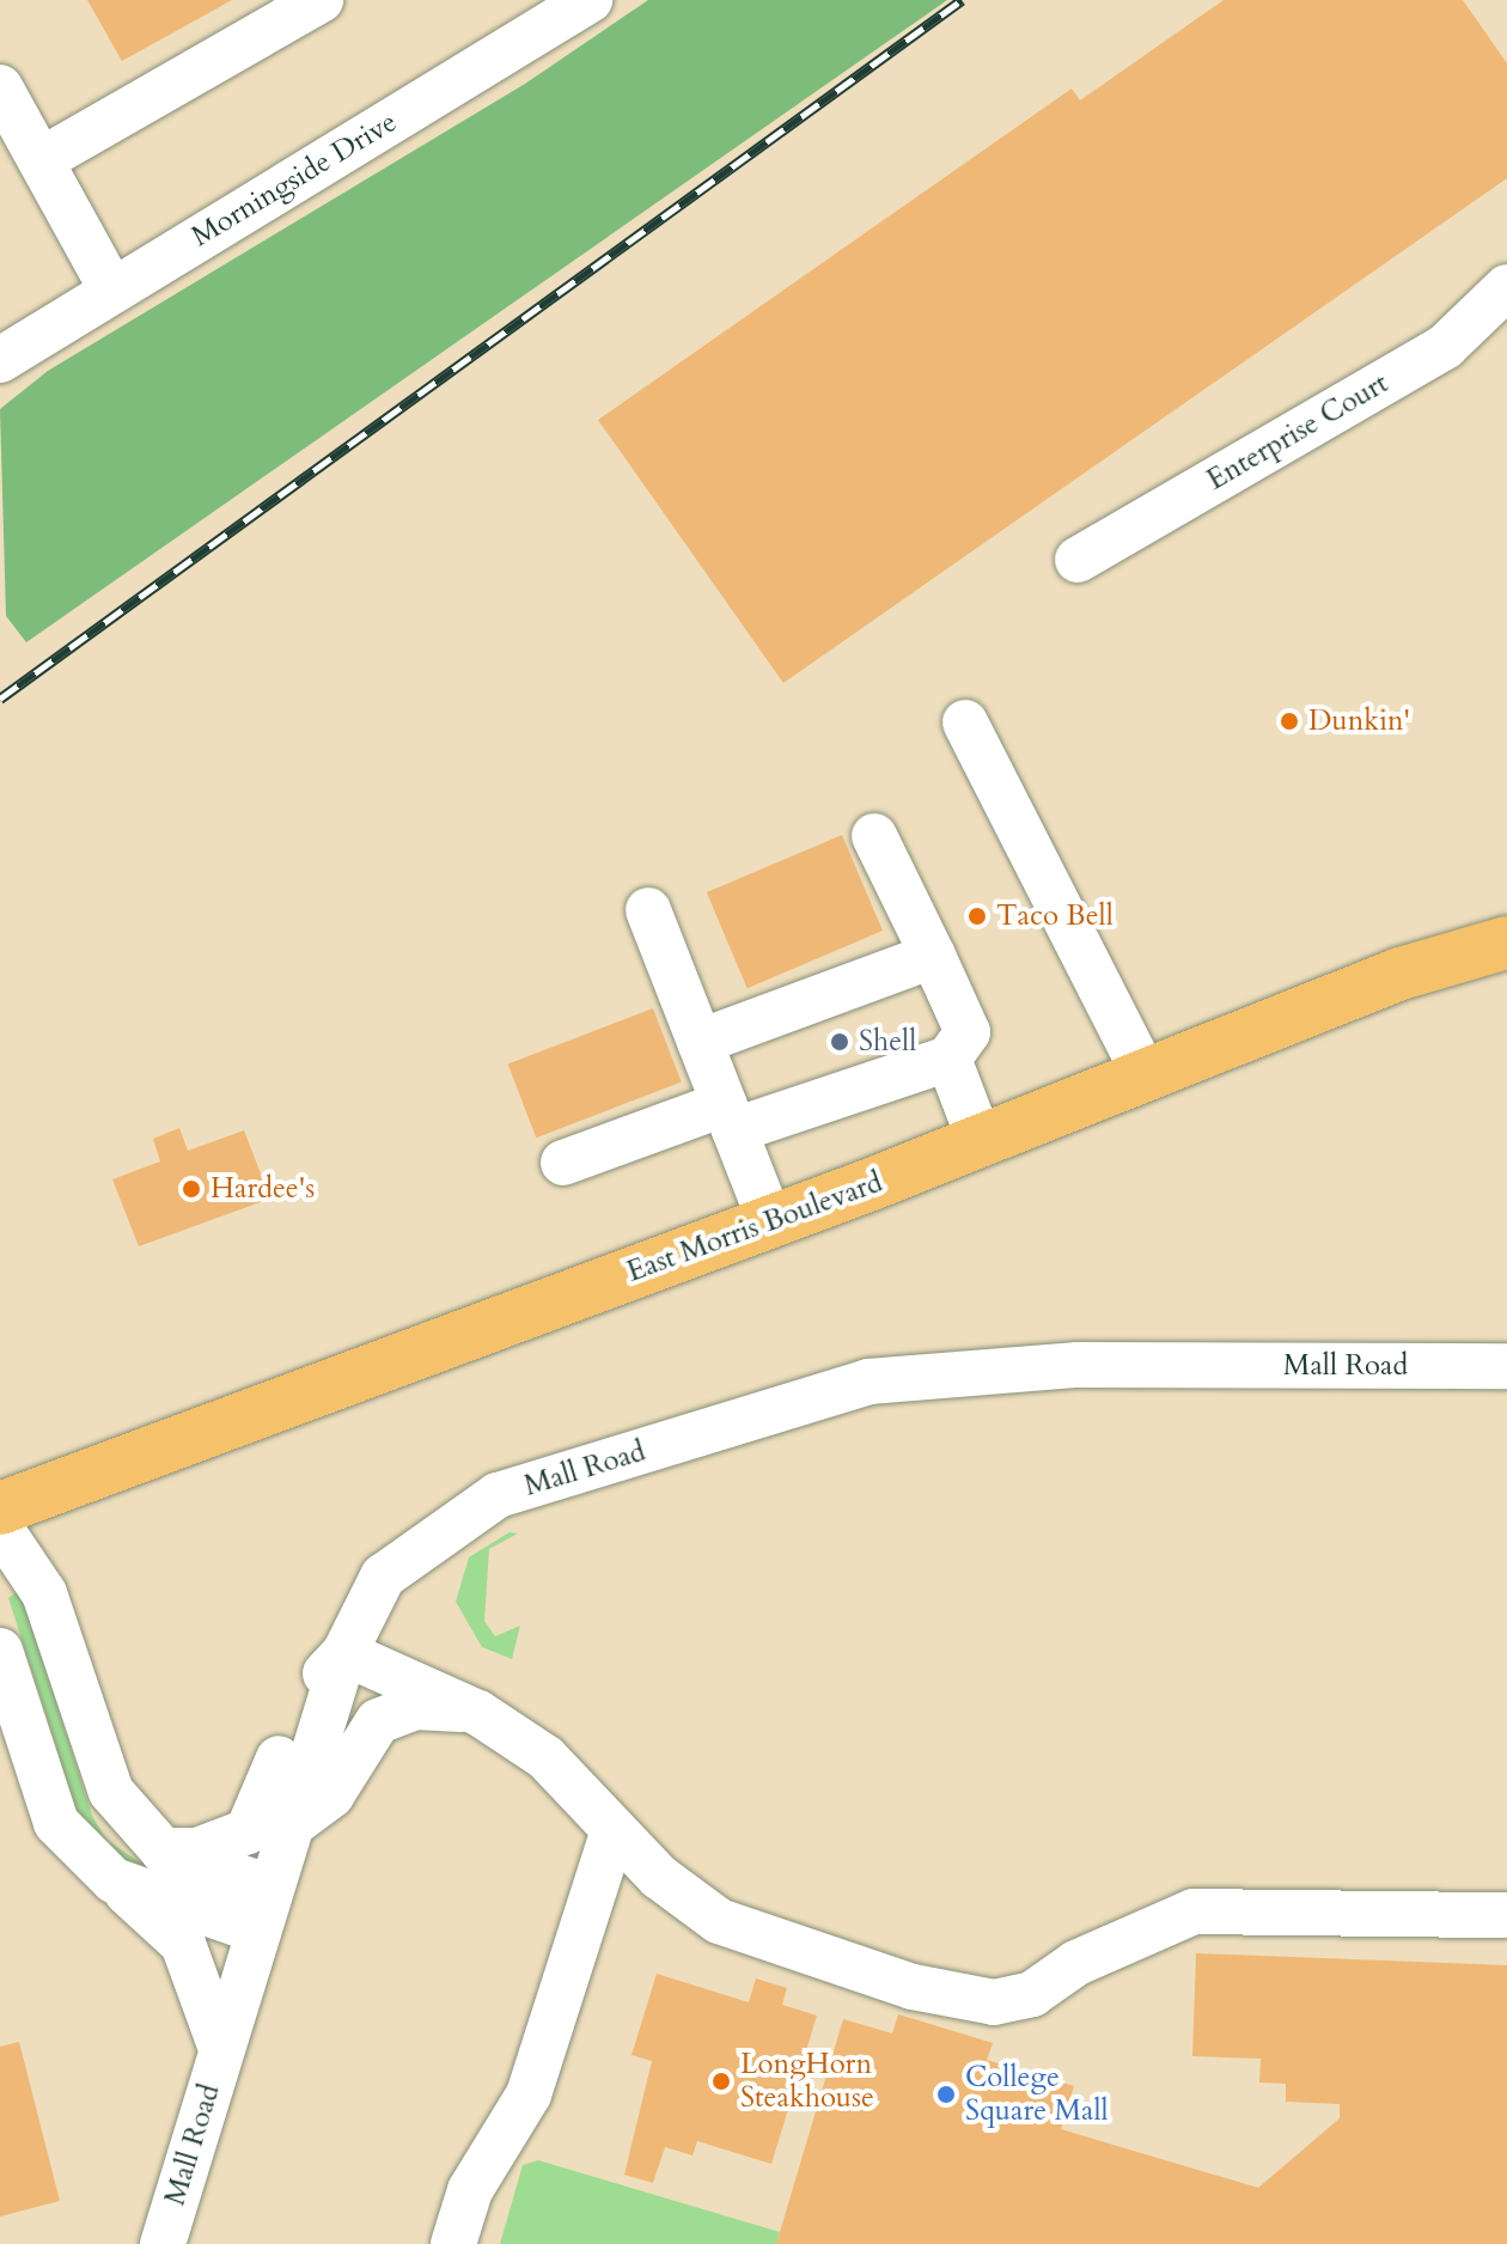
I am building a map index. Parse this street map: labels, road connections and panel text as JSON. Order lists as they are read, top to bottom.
{
  "streets": {
    "main road": ["East Morris Boulevard"],
    "street": ["Morningside Drive", "Enterprise Court", "Mall Road"]
  },
  "places": [
    "Dunkin'",
    "Taco Bell",
    "Shell",
    "Hardee's",
    "LongHorn Steakhouse",
    "College Square Mall"
  ]
}
